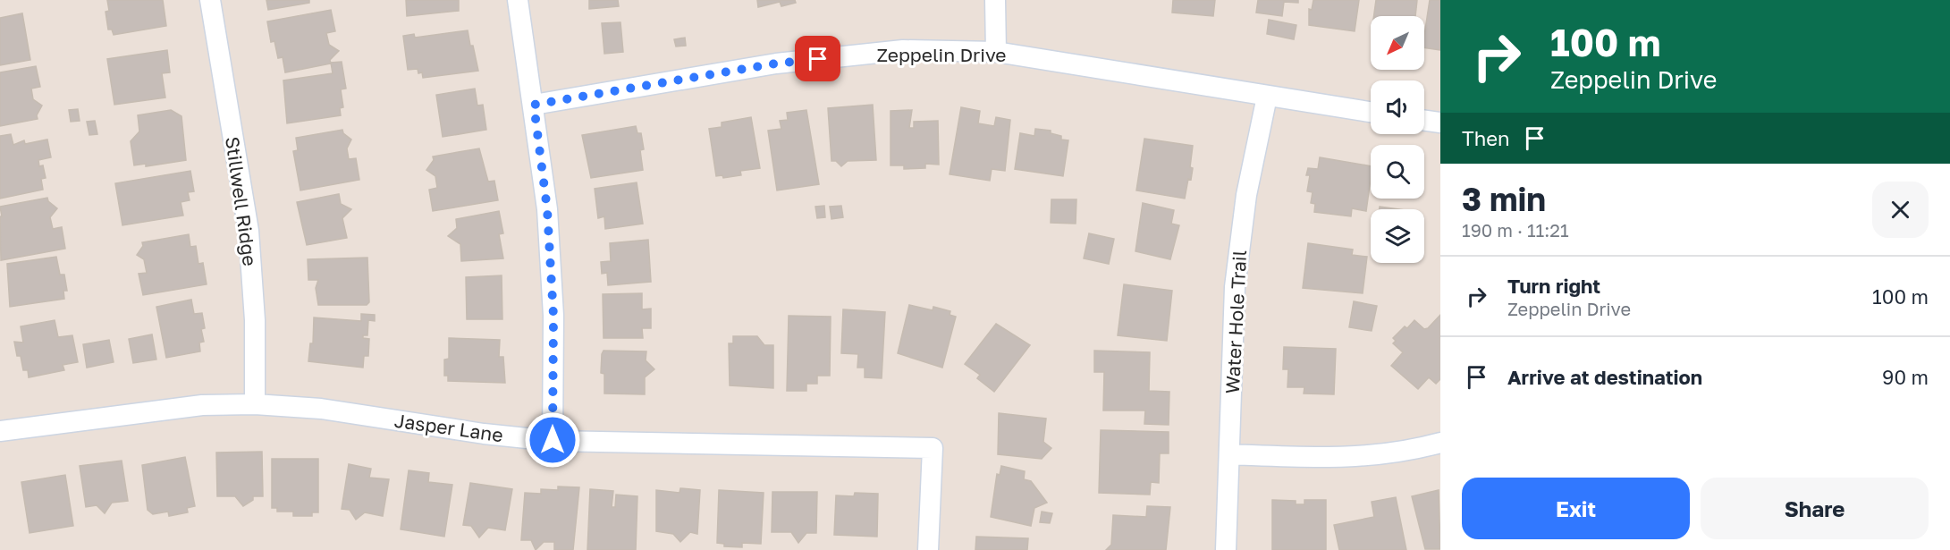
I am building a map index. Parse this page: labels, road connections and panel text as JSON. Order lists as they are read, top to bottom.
{
  "streets": {
    "street": [
      "Zeppelin Drive",
      "Stillwell Ridge",
      "Water Hole Trail",
      "Jasper Lane"
    ]
  },
  "crossings": [
    ["Zeppelin Drive", "Water Hole Trail"],
    ["Stillwell Ridge", "Jasper Lane"]
  ],
  "north": "bottom left",
  "page": {
    "turn": ["100 m", "Zeppelin Drive"],
    "then": "Then",
    "heading": ["3 min", "190 m · 11:21"],
    "list": [
      {
        "name": "Turn right",
        "note": "Zeppelin Drive",
        "value": "100 m"
      },
      {
        "name": "Arrive at destination",
        "value": "90 m"
      }
    ],
    "buttons": ["Exit", "Share"]
  }
}
